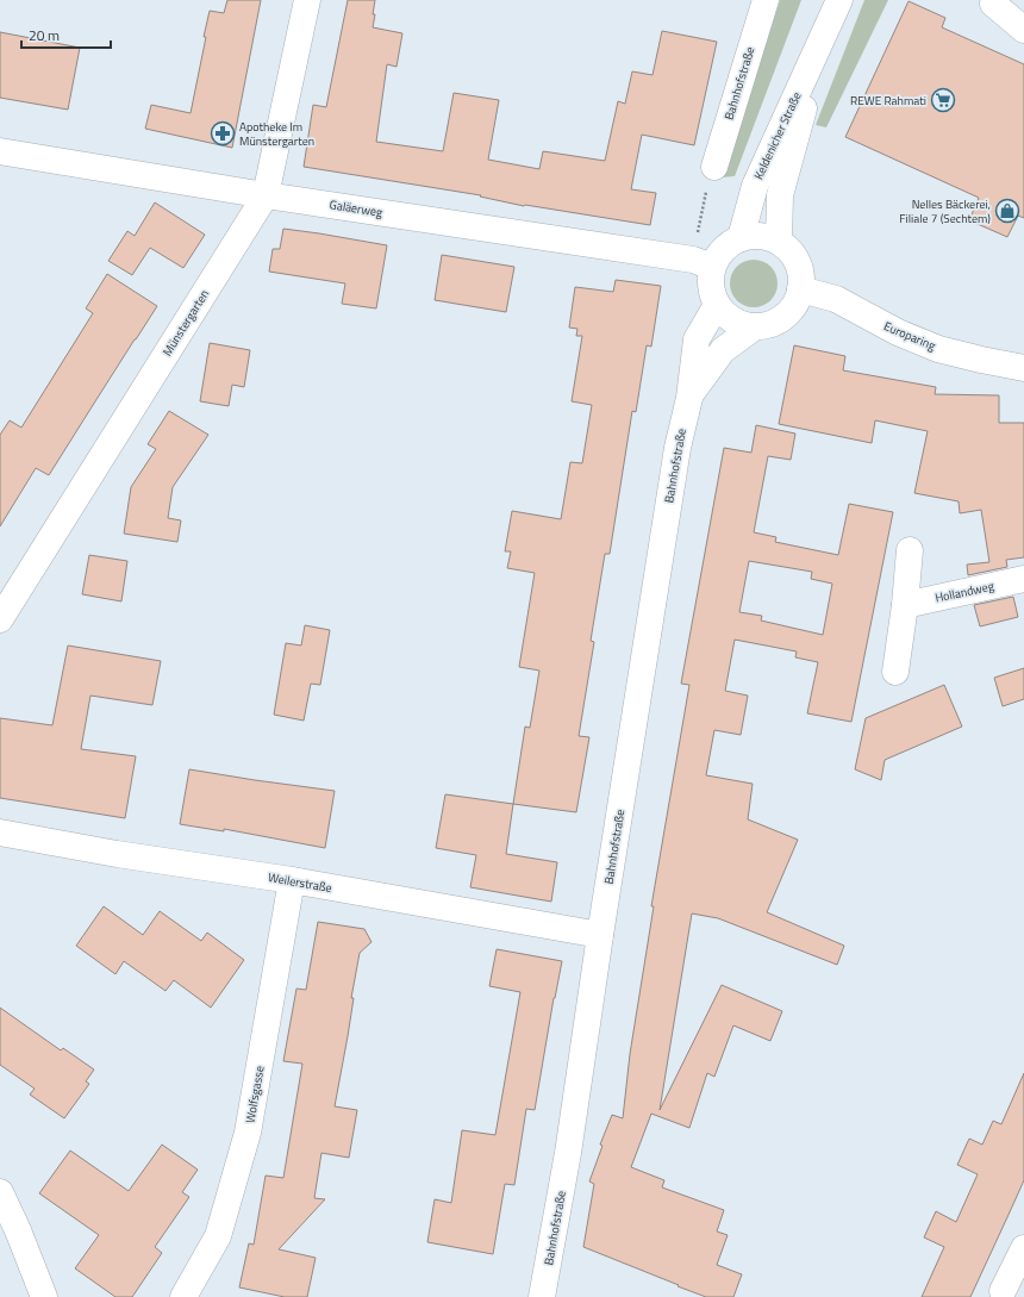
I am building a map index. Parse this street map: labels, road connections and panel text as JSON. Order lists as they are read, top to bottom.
{
  "streets": {
    "street": [
      "Bahnhofstraße",
      "Keldenicher Straße",
      "Galäerweg",
      "Münstergarten",
      "Europaring",
      "Hollandweg",
      "Weilerstraße",
      "Wolfsgasse"
    ]
  },
  "crossings": [
    ["Bahnhofstraße", "Keldenicher Straße"],
    ["Bahnhofstraße", "Galäerweg"],
    ["Bahnhofstraße", "Europaring"],
    ["Bahnhofstraße", "Weilerstraße"],
    ["Keldenicher Straße", "Galäerweg"],
    ["Keldenicher Straße", "Europaring"],
    ["Galäerweg", "Münstergarten"],
    ["Galäerweg", "Europaring"],
    ["Weilerstraße", "Wolfsgasse"]
  ],
  "places": {
    "supermarket": ["REWE Rahmati"],
    "pharmacy": ["Apotheke Im Münstergarten"],
    "shop": ["Nelles Bäckerei, Filiale 7 (Sechtem)"]
  },
  "scale_bar": "20 m"
}
